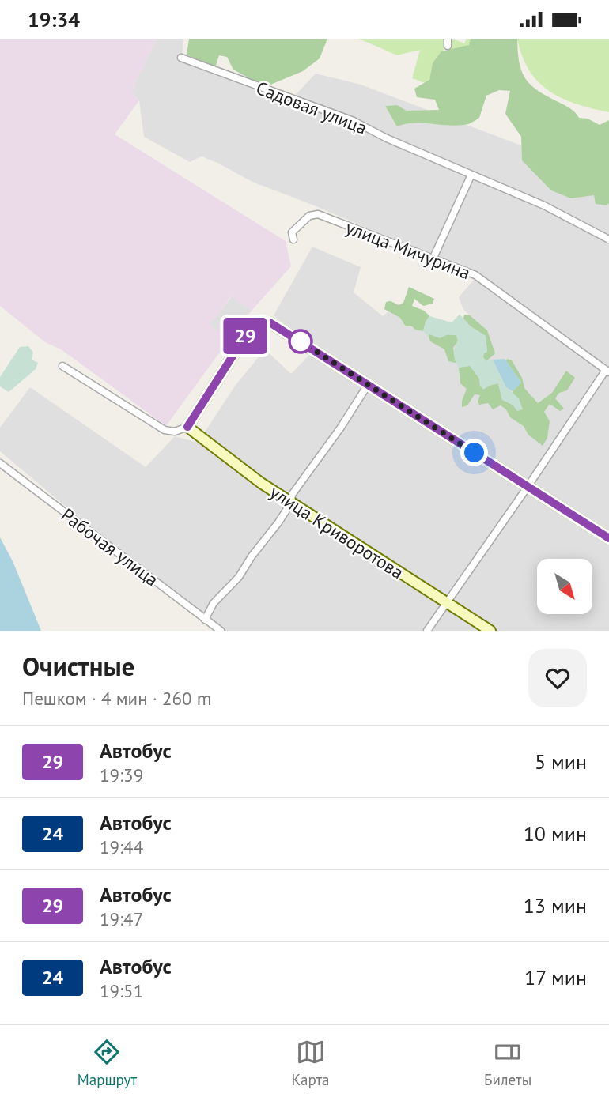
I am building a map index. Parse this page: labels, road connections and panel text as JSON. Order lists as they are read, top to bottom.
{
  "streets": {
    "street": [
      "Садовая улица",
      "улица Мичурина",
      "улица Криворотова",
      "Рабочая улица"
    ]
  },
  "lines": ["bus line 29"],
  "north": "bottom right",
  "page": {
    "status": "19:34",
    "on_map": "29",
    "heading": ["Очистные", "Пешком · 4 мин · 260 m"],
    "list": [
      {
        "mark": "29",
        "name": "Автобус",
        "note": "19:39",
        "value": "5 мин"
      },
      {
        "mark": "24",
        "name": "Автобус",
        "note": "19:44",
        "value": "10 мин"
      },
      {
        "mark": "29",
        "name": "Автобус",
        "note": "19:47",
        "value": "13 мин"
      },
      {
        "mark": "24",
        "name": "Автобус",
        "note": "19:51",
        "value": "17 мин"
      }
    ],
    "tabs": ["Маршрут", "Карта", "Билеты"]
  }
}
